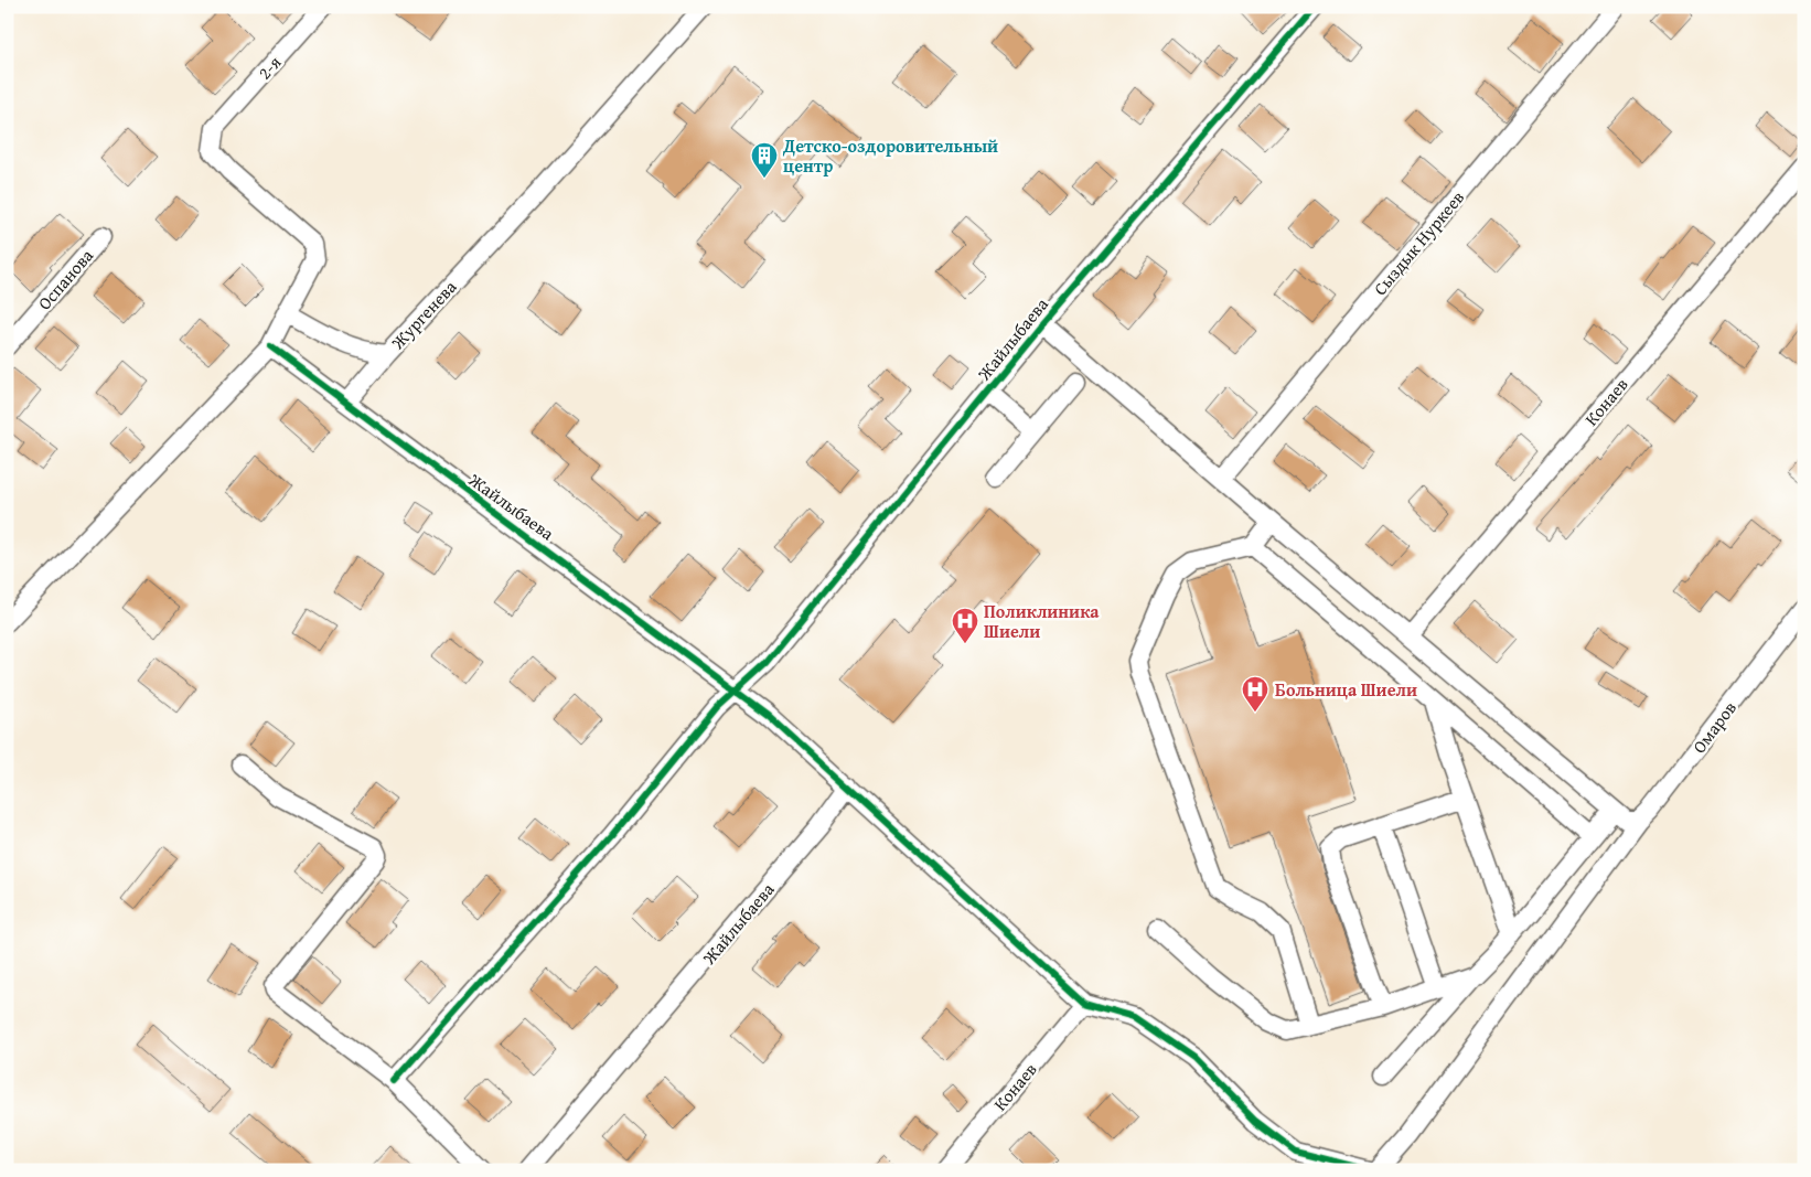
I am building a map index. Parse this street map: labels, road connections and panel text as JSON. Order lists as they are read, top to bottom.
{
  "streets": {
    "street": [
      "2-я",
      "Сыздык Нуркеев",
      "Оспанова",
      "Жургенева",
      "Жайлыбаева",
      "Конаев",
      "Омаров"
    ]
  },
  "crossings": [
    ["2-я", "Жургенева"]
  ],
  "places": {
    "building": ["Детско-оздоровительный центр"],
    "hospital": ["Поликлиника Шиели", "Больница Шиели"]
  }
}
